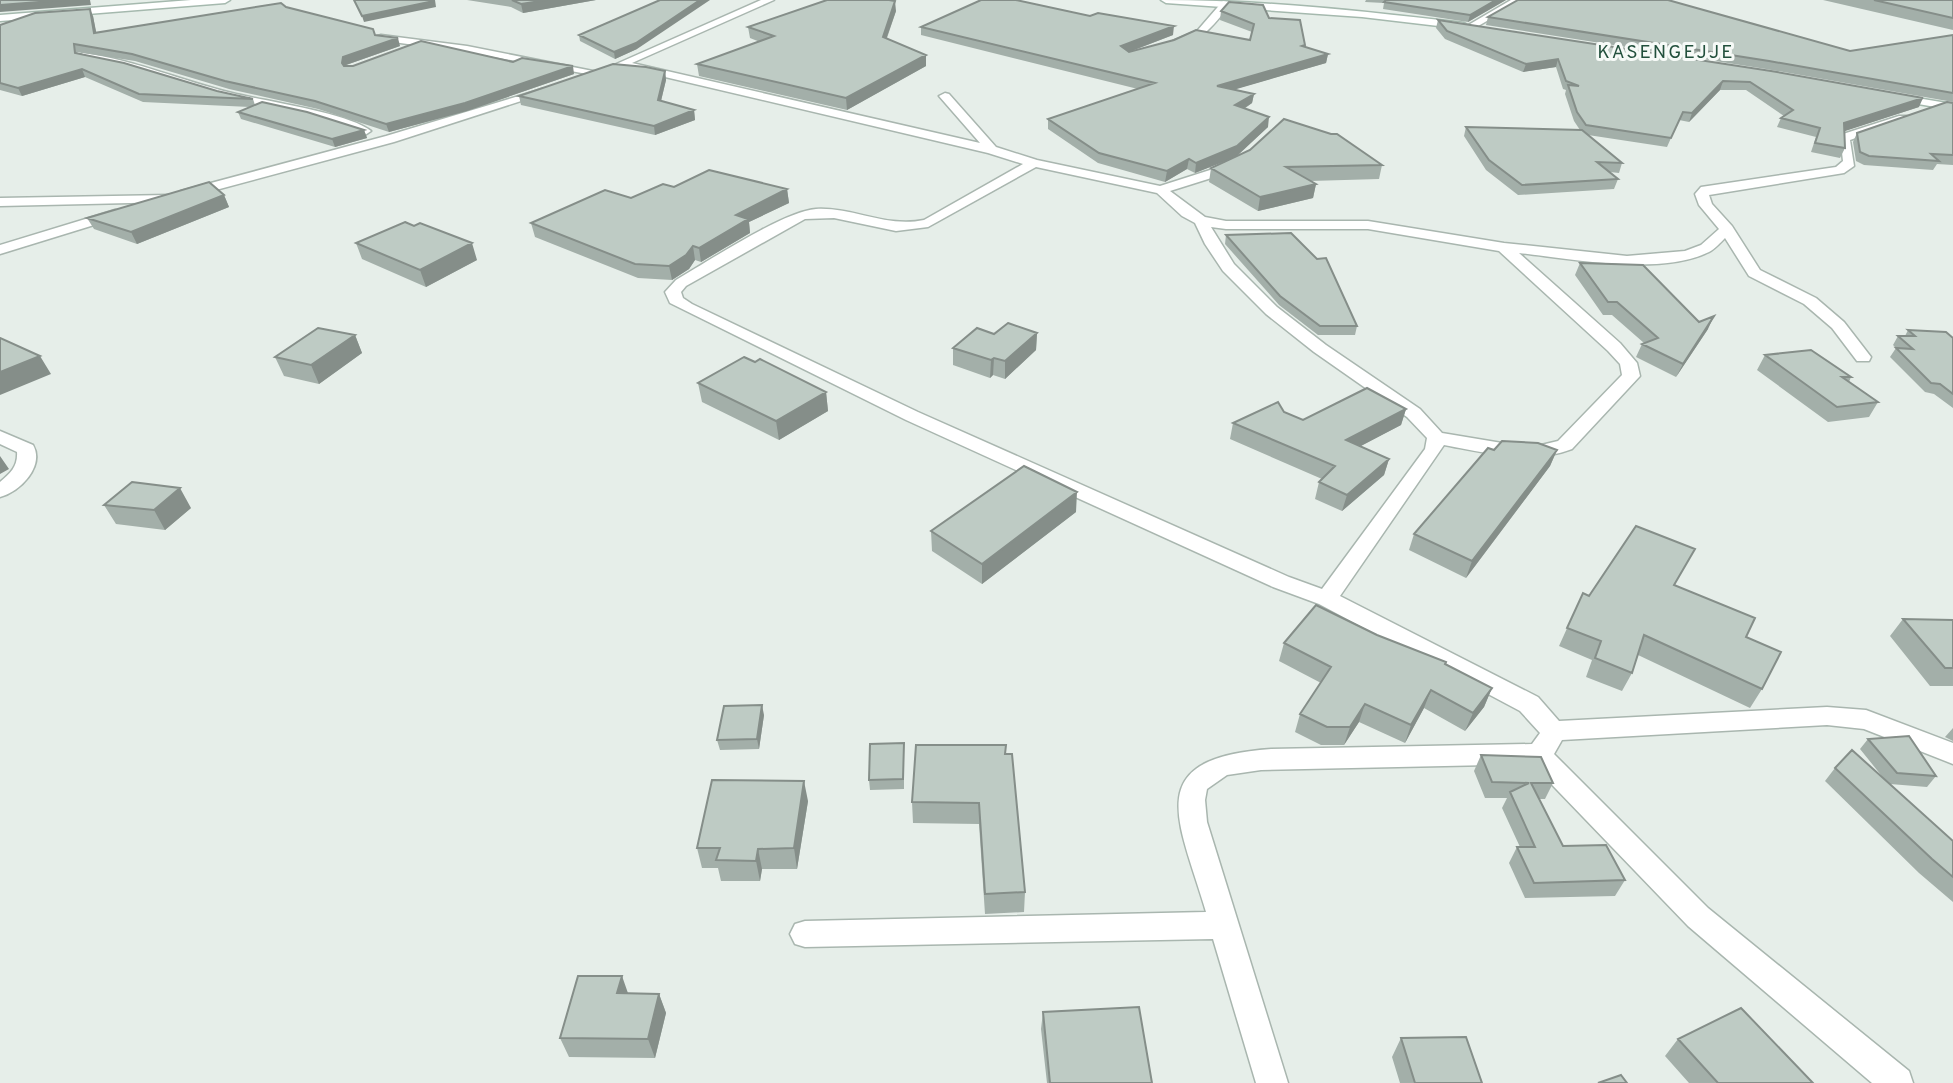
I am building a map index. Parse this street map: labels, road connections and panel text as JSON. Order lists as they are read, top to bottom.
{
  "districts": ["KASENGEJJE"]
}
